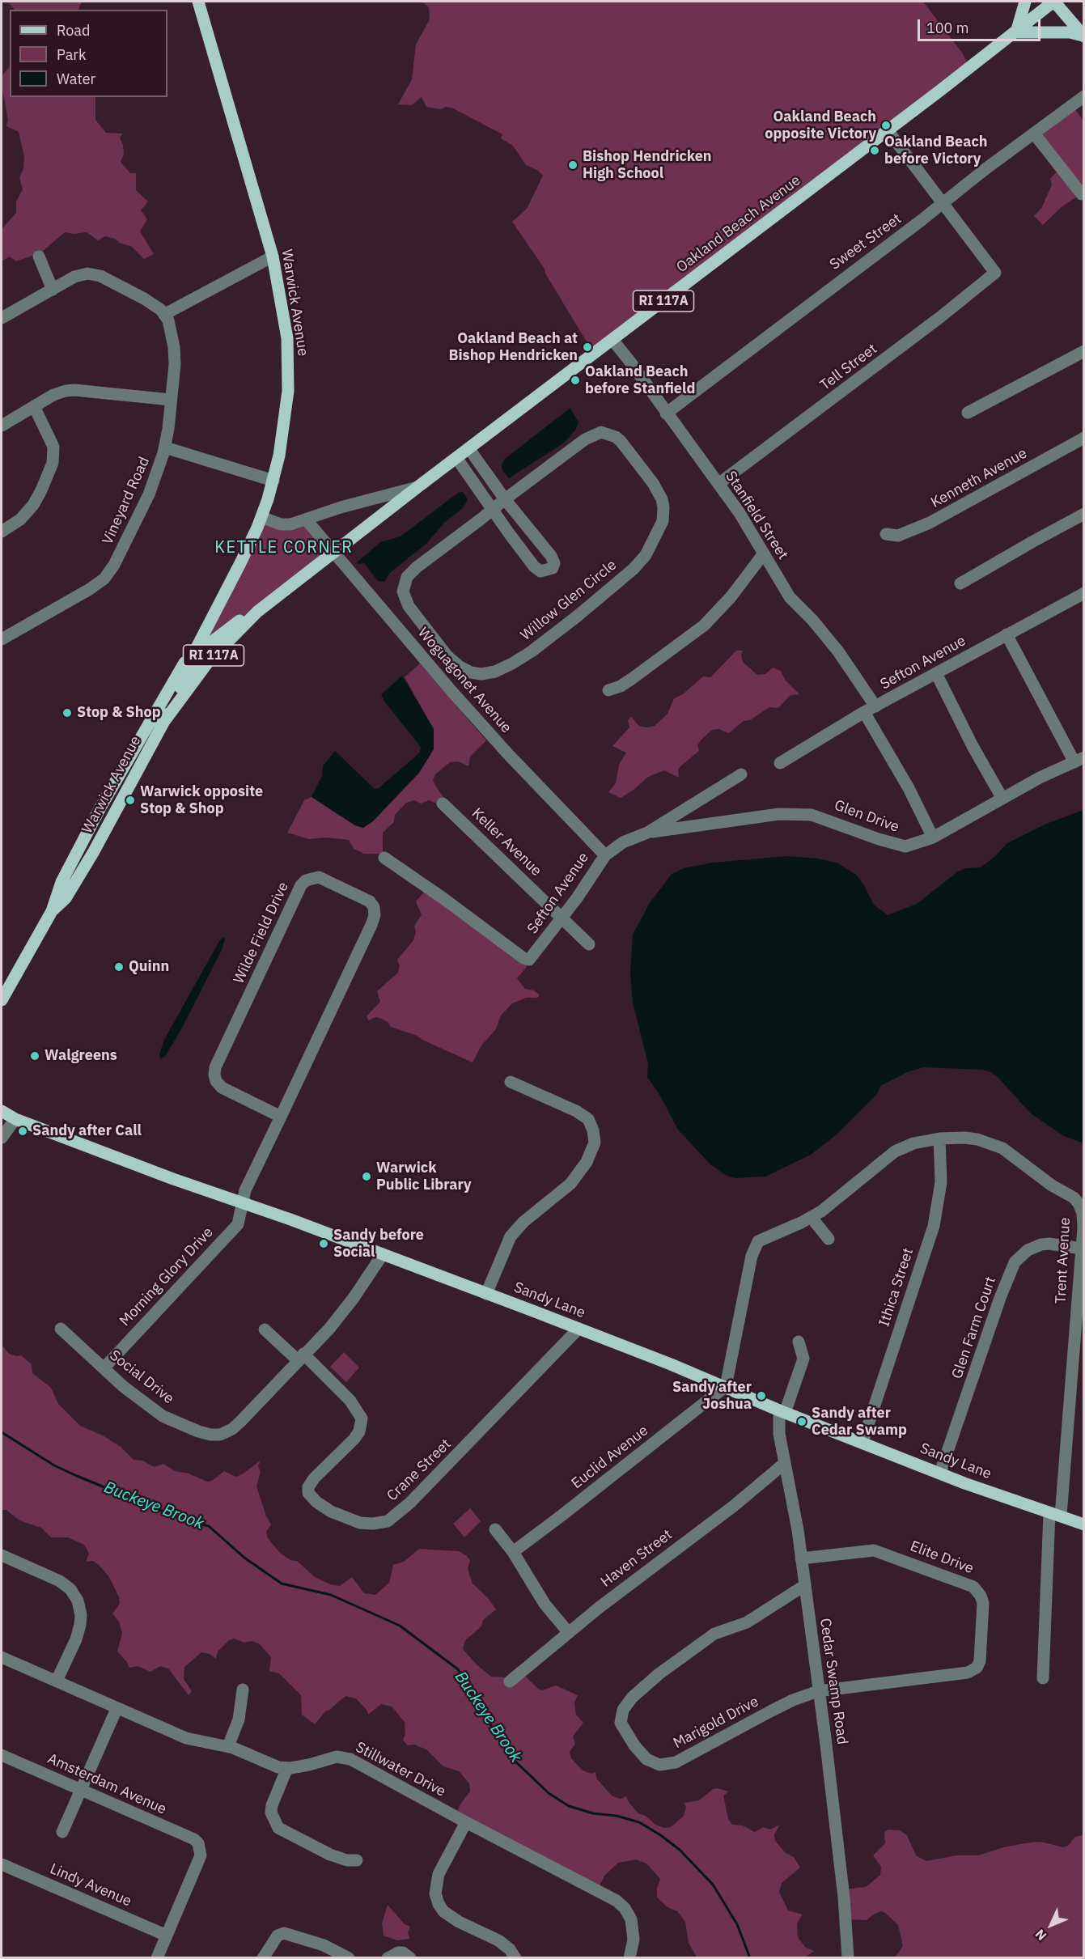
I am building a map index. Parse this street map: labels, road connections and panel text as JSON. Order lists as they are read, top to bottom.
{
  "streets": {
    "main road": [
      "Oakland Beach Avenue",
      "RI 117A",
      "Warwick Avenue",
      "Sandy Lane"
    ],
    "street": [
      "Sweet Street",
      "Tell Street",
      "Kenneth Avenue",
      "Vineyard Road",
      "Stanfield Street",
      "Willow Glen Circle",
      "Sefton Avenue",
      "Woguagonet Avenue",
      "Glen Drive",
      "Keller Avenue",
      "Wilde Field Drive",
      "Trent Avenue",
      "Morning Glory Drive",
      "Ithica Street",
      "Glen Farm Court",
      "Social Drive",
      "Euclid Avenue",
      "Crane Street",
      "Elite Drive",
      "Haven Street",
      "Cedar Swamp Road",
      "Marigold Drive",
      "Stillwater Drive",
      "Amsterdam Avenue",
      "Lindy Avenue"
    ]
  },
  "crossings": [
    ["Oakland Beach Avenue", "Warwick Avenue"],
    ["Oakland Beach Avenue", "Stanfield Street"],
    ["Oakland Beach Avenue", "Woguagonet Avenue"],
    ["Sweet Street", "Tell Street"],
    ["Sweet Street", "Stanfield Street"],
    ["Tell Street", "Stanfield Street"],
    ["Stanfield Street", "Sefton Avenue"],
    ["Stanfield Street", "Glen Drive"],
    ["Sefton Avenue", "Woguagonet Avenue"],
    ["Sefton Avenue", "Glen Drive"],
    ["Sefton Avenue", "Keller Avenue"],
    ["Wilde Field Drive", "Morning Glory Drive"],
    ["Wilde Field Drive", "Sandy Lane"],
    ["Trent Avenue", "Ithica Street"],
    ["Trent Avenue", "Sandy Lane"],
    ["Trent Avenue", "Glen Farm Court"],
    ["Trent Avenue", "Euclid Avenue"],
    ["Morning Glory Drive", "Sandy Lane"],
    ["Morning Glory Drive", "Social Drive"],
    ["Ithica Street", "Sandy Lane"],
    ["Sandy Lane", "Glen Farm Court"],
    ["Sandy Lane", "Social Drive"],
    ["Sandy Lane", "Euclid Avenue"],
    ["Sandy Lane", "Crane Street"],
    ["Sandy Lane", "Cedar Swamp Road"],
    ["Social Drive", "Crane Street"],
    ["Elite Drive", "Cedar Swamp Road"],
    ["Elite Drive", "Marigold Drive"],
    ["Haven Street", "Cedar Swamp Road"],
    ["Cedar Swamp Road", "Marigold Drive"],
    ["Amsterdam Avenue", "Lindy Avenue"]
  ],
  "districts": ["KETTLE CORNER"],
  "water": ["Buckeye Brook"],
  "places": [
    "Oakland Beach opposite Victory",
    "Oakland Beach before Victory",
    "Bishop Hendricken High School",
    "Oakland Beach at Bishop Hendricken",
    "Oakland Beach before Stanfield",
    "Stop & Shop",
    "Warwick opposite Stop & Shop",
    "Quinn",
    "Walgreens",
    "Sandy after Call",
    "Warwick Public Library",
    "Sandy before Social",
    "Sandy after Joshua",
    "Sandy after Cedar Swamp"
  ],
  "legend": ["Road", "Park", "Water"],
  "scale_bar": "100 m",
  "north": "bottom left"
}
